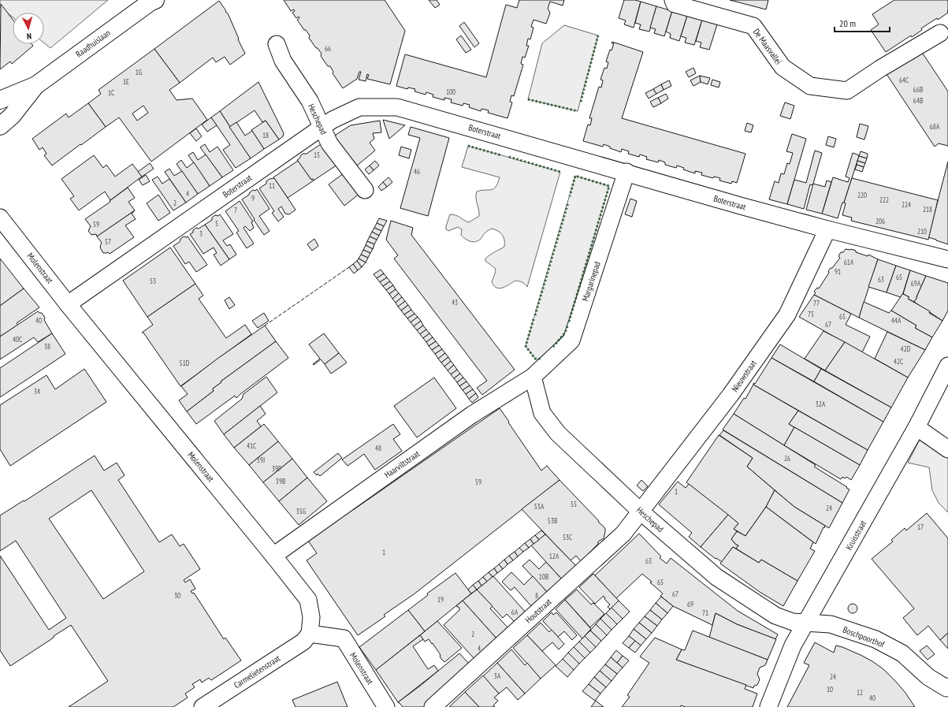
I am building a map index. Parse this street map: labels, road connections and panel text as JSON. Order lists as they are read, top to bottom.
{
  "streets": {
    "street": [
      "Raadhuislaan",
      "De Maasvallei",
      "Heschepad",
      "Boterstraat",
      "Molenstraat",
      "Margarinepad",
      "Nieuwstraat",
      "Haarviltstraat",
      "Kruisstraat",
      "Houtstraat",
      "Boschpoorthof",
      "Carmelietenstraat"
    ]
  },
  "crossings": [
    ["Heschepad", "Boterstraat"],
    ["Heschepad", "Margarinepad"],
    ["Heschepad", "Nieuwstraat"],
    ["Heschepad", "Haarviltstraat"],
    ["Heschepad", "Kruisstraat"],
    ["Heschepad", "Houtstraat"],
    ["Heschepad", "Boschpoorthof"],
    ["Boterstraat", "Molenstraat"],
    ["Boterstraat", "Margarinepad"],
    ["Boterstraat", "Nieuwstraat"],
    ["Molenstraat", "Haarviltstraat"],
    ["Molenstraat", "Carmelietenstraat"],
    ["Margarinepad", "Haarviltstraat"],
    ["Nieuwstraat", "Houtstraat"],
    ["Kruisstraat", "Boschpoorthof"]
  ],
  "house_numbers": [
    "66",
    "1G",
    "64C",
    "1E",
    "66B",
    "100",
    "1C",
    "64B",
    "68A",
    "18",
    "15",
    "46",
    "11",
    "4",
    "220",
    "9",
    "222",
    "2",
    "224",
    "218",
    "7",
    "206",
    "5",
    "59",
    "210",
    "3",
    "57",
    "61A",
    "91",
    "65",
    "63",
    "53",
    "69A",
    "43",
    "77",
    "75",
    "65",
    "40",
    "44A",
    "67",
    "40C",
    "38",
    "42D",
    "42C",
    "51D",
    "34",
    "32A",
    "41C",
    "48",
    "26",
    "39J",
    "39P",
    "39B",
    "59",
    "1",
    "55",
    "53A",
    "24",
    "35G",
    "53B",
    "17",
    "53C",
    "1",
    "12A",
    "63",
    "10B",
    "65",
    "67",
    "30",
    "8",
    "19",
    "69",
    "6A",
    "71",
    "2",
    "4",
    "3A",
    "24",
    "10",
    "12",
    "40"
  ],
  "scale_bar": "20 m",
  "north": "bottom"
}
